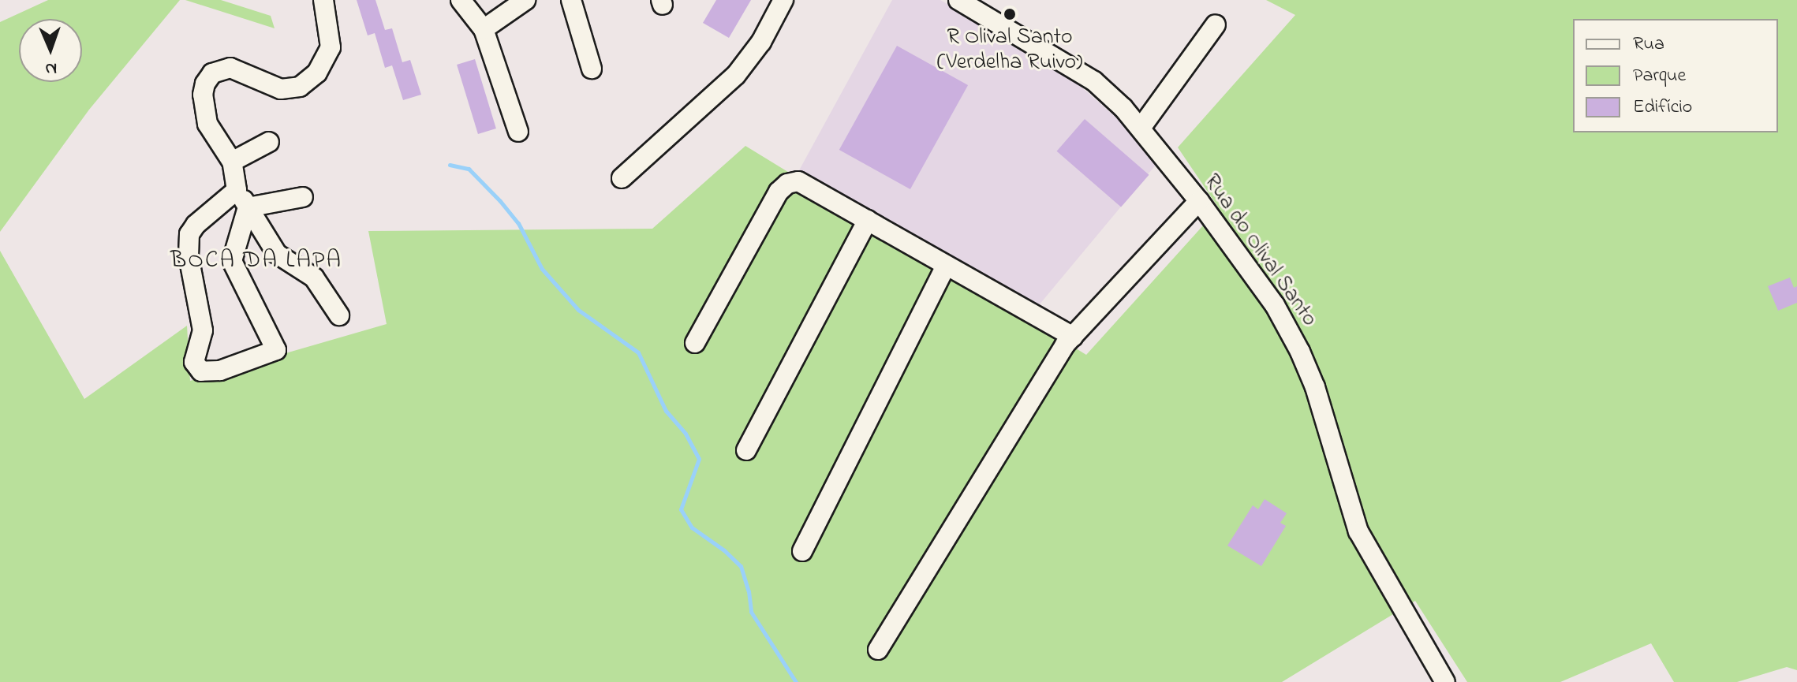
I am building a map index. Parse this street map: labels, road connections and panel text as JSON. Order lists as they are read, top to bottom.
{
  "streets": {
    "street": ["Rua do Olival Santo"]
  },
  "districts": ["BOCA DA LAPA"],
  "places": ["R Olival Santo (Verdelha Ruivo)"],
  "legend": ["Rua", "Parque", "Edifício"],
  "north": "bottom"
}
